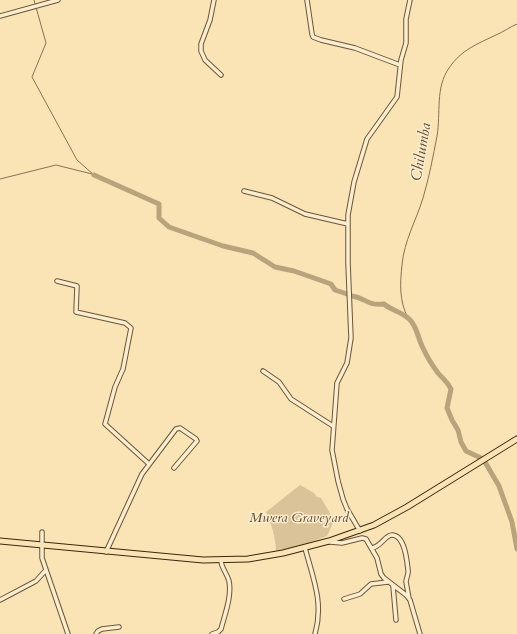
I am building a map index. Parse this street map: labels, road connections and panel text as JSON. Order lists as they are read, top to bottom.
{
  "water": ["Chilumba"],
  "parks": ["Mwera Graveyard"]
}
